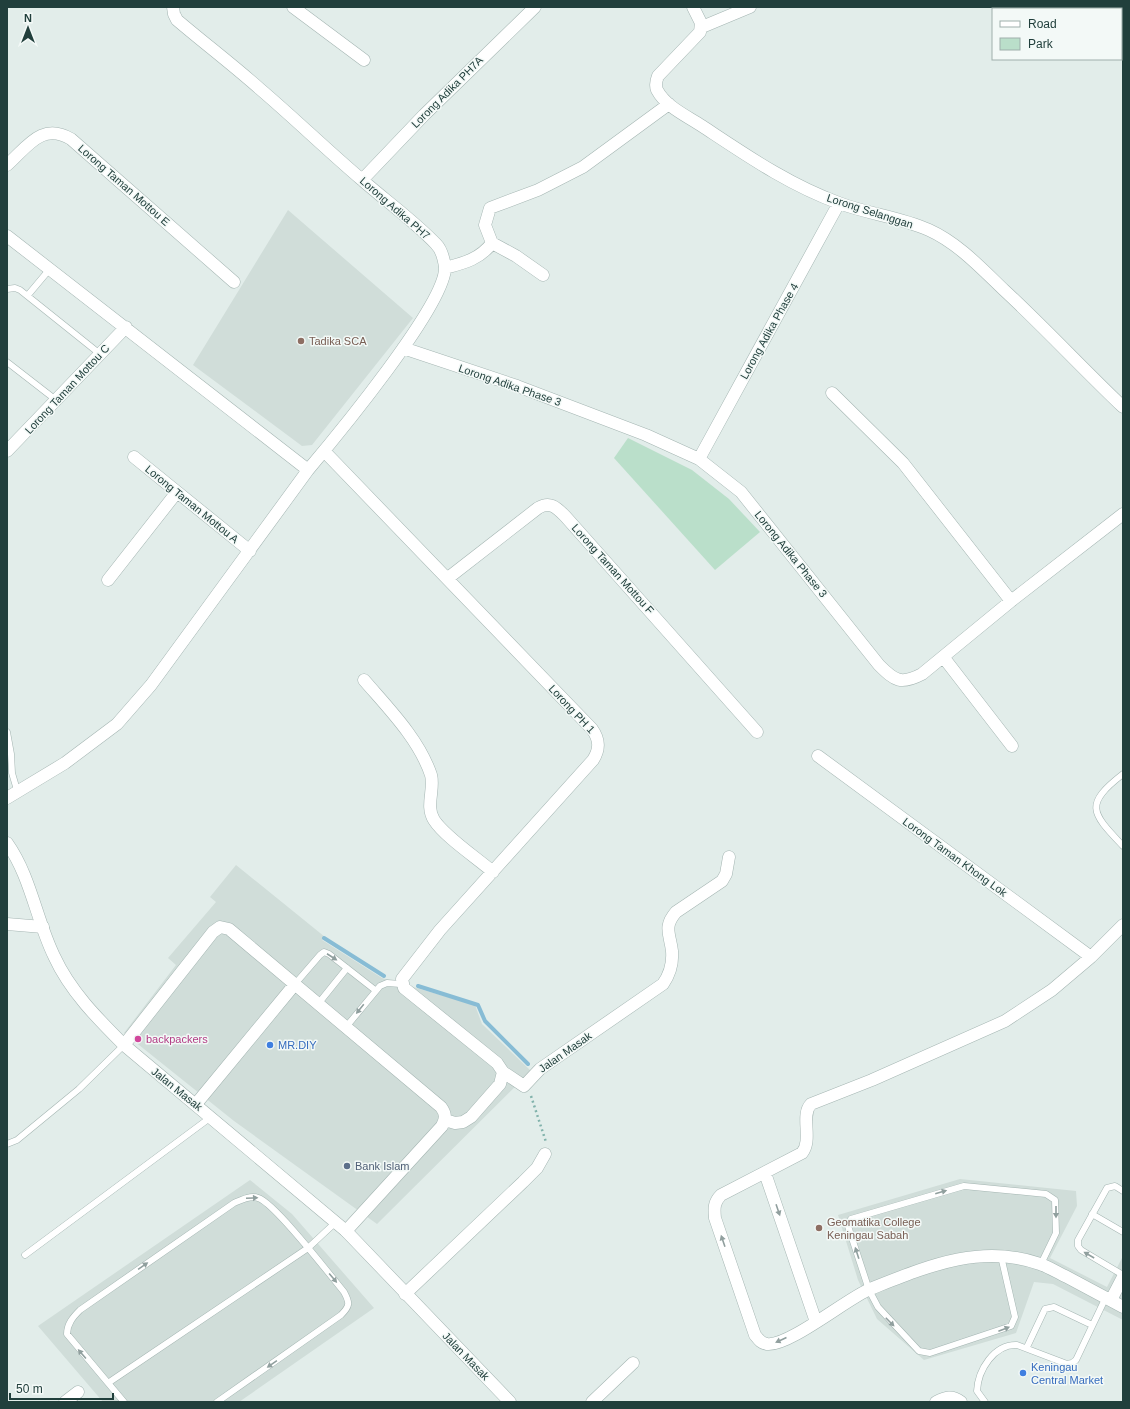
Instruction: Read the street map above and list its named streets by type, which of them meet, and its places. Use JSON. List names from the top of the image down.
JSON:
{
  "streets": {
    "street": [
      "Lorong Adika PH7A",
      "Lorong Taman Mottou E",
      "Lorong Adika PH7",
      "Lorong Selanggan",
      "Lorong Adika Phase 4",
      "Lorong Adika Phase 3",
      "Lorong Taman Mottou C",
      "Lorong Taman Mottou A",
      "Lorong Taman Mottou F",
      "Lorong PH 1",
      "Lorong Taman Khong Lok",
      "Jalan Masak"
    ]
  },
  "crossings": [
    ["Lorong Adika PH7A", "Lorong Adika PH7"],
    ["Lorong Selanggan", "Lorong Adika Phase 4"],
    ["Lorong Adika Phase 4", "Lorong Adika Phase 3"],
    ["Lorong Taman Mottou F", "Lorong PH 1"]
  ],
  "places": [
    "Tadika SCA",
    "backpackers",
    "MR.DIY",
    "Bank Islam",
    "Geomatika College Keningau Sabah",
    "Keningau Central Market"
  ],
  "legend": ["Road", "Park"],
  "scale_bar": "50 m",
  "north": "top"
}
